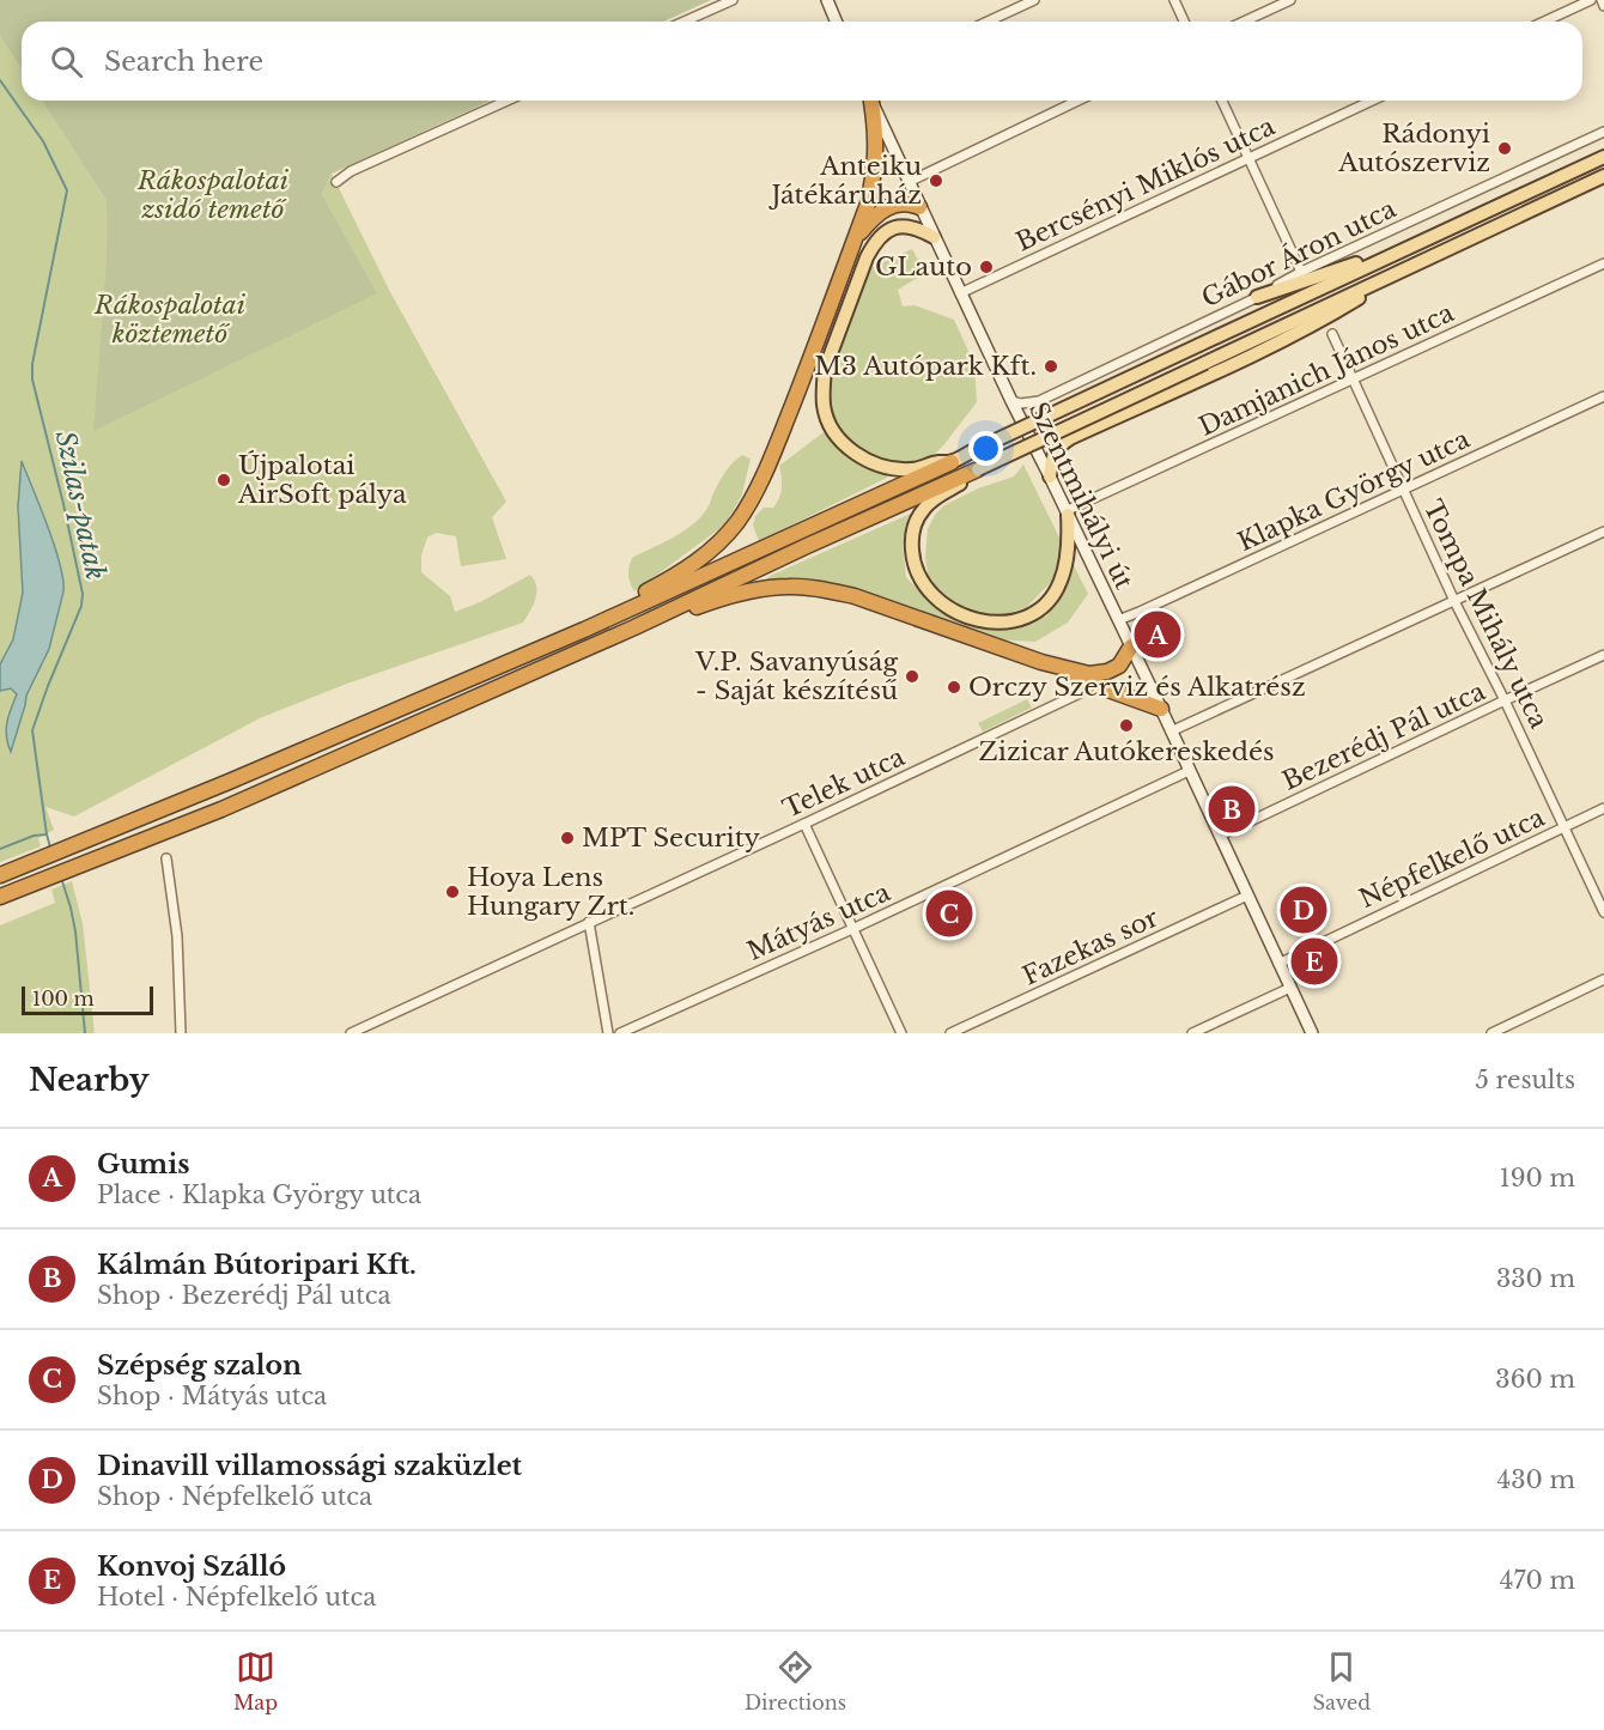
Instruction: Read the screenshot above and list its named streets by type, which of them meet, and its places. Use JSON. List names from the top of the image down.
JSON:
{
  "streets": {
    "main road": ["Szentmihályi út"],
    "street": [
      "Bercsényi Miklós utca",
      "Gábor Áron utca",
      "Damjanich János utca",
      "Klapka György utca",
      "Tompa Mihály utca",
      "Bezerédj Pál utca",
      "Telek utca",
      "Népfelkelő utca",
      "Mátyás utca",
      "Fazekas sor"
    ]
  },
  "crossings": [
    ["Bercsényi Miklós utca", "Szentmihályi út"],
    ["Gábor Áron utca", "Szentmihályi út"],
    ["Damjanich János utca", "Szentmihályi út"],
    ["Damjanich János utca", "Tompa Mihály utca"],
    ["Klapka György utca", "Szentmihályi út"],
    ["Klapka György utca", "Tompa Mihály utca"],
    ["Szentmihályi út", "Bezerédj Pál utca"],
    ["Szentmihályi út", "Népfelkelő utca"],
    ["Szentmihályi út", "Mátyás utca"],
    ["Szentmihályi út", "Fazekas sor"],
    ["Tompa Mihály utca", "Bezerédj Pál utca"],
    ["Tompa Mihály utca", "Népfelkelő utca"]
  ],
  "water": ["Szilas-patak"],
  "parks": ["Rákospalotai zsidó temető", "Rákospalotai köztemető"],
  "places": [
    "Rádonyi Autószerviz",
    "Anteiku Játékáruház",
    "GLauto",
    "M3 Autópark Kft.",
    "Újpalotai AirSoft pálya",
    "V.P. Savanyúság - Saját készítésű",
    "Orczy Szerviz és Alkatrész",
    "Zizicar Autókereskedés",
    "MPT Security",
    "Hoya Lens Hungary Zrt."
  ],
  "scale_bar": "100 m",
  "page": {
    "search": "Search here",
    "pins": [
      "A",
      "B",
      "D",
      "C",
      "E"
    ],
    "scale": "100 m",
    "heading": ["Nearby", "5 results"],
    "list": [
      {
        "mark": "A",
        "name": "Gumis",
        "note": "Place · Klapka György utca",
        "value": "190 m"
      },
      {
        "mark": "B",
        "name": "Kálmán Bútoripari Kft.",
        "note": "Shop · Bezerédj Pál utca",
        "value": "330 m"
      },
      {
        "mark": "C",
        "name": "Szépség szalon",
        "note": "Shop · Mátyás utca",
        "value": "360 m"
      },
      {
        "mark": "D",
        "name": "Dinavill villamossági szaküzlet",
        "note": "Shop · Népfelkelő utca",
        "value": "430 m"
      },
      {
        "mark": "E",
        "name": "Konvoj Szálló",
        "note": "Hotel · Népfelkelő utca",
        "value": "470 m"
      }
    ],
    "nav": ["Map", "Directions", "Saved"]
  }
}
